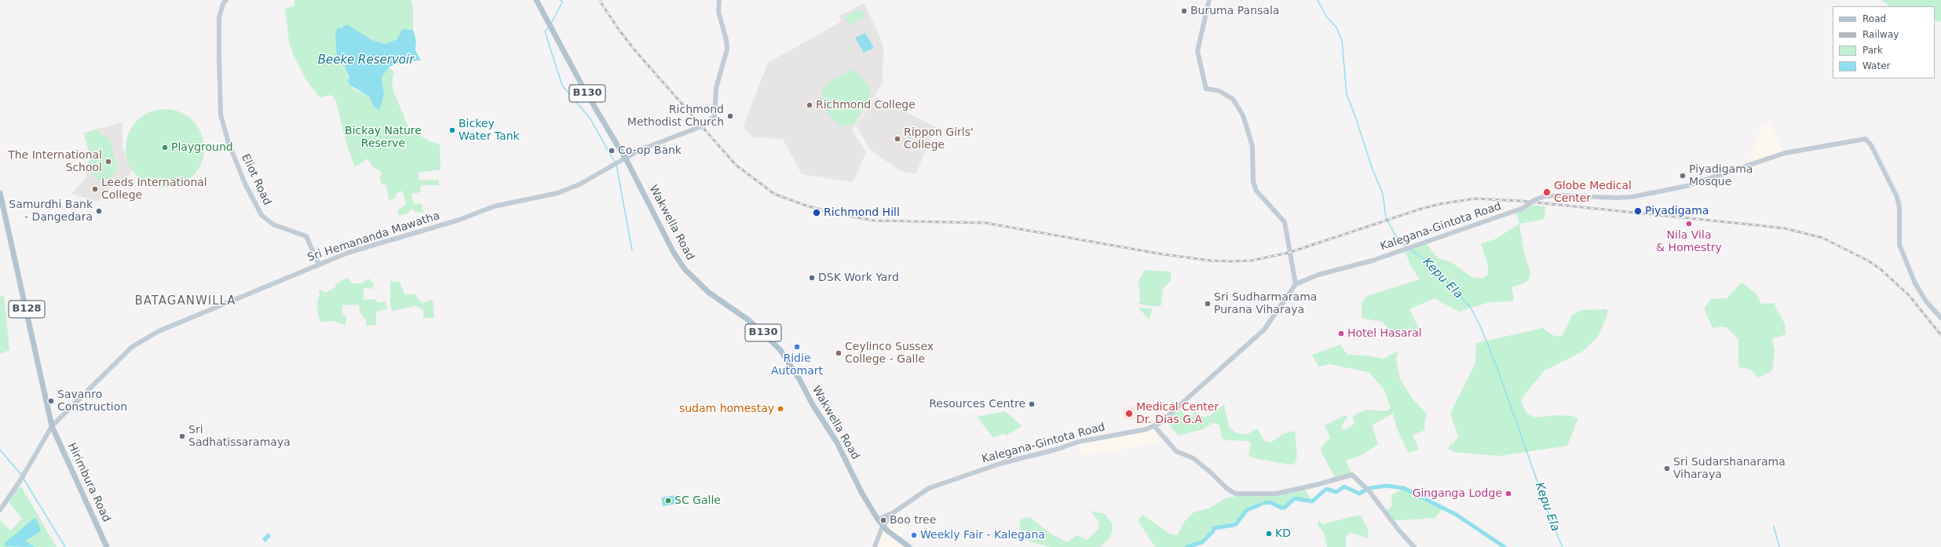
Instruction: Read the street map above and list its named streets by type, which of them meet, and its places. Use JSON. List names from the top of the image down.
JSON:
{
  "streets": {
    "main road": [
      "B130",
      "Eliot Road",
      "Wakwella Road",
      "Kalegana-Gintota Road",
      "Sri Hemananda Mawatha",
      "B128",
      "Hirimbura Road"
    ]
  },
  "crossings": [
    ["Eliot Road", "Sri Hemananda Mawatha"],
    ["Wakwella Road", "Kalegana-Gintota Road"],
    ["Wakwella Road", "Sri Hemananda Mawatha"],
    ["Sri Hemananda Mawatha", "B128"],
    ["Sri Hemananda Mawatha", "Hirimbura Road"],
    ["B128", "Hirimbura Road"]
  ],
  "districts": ["BATAGANWILLA"],
  "water": ["Beeke Reservoir", "Kepu Ela"],
  "parks": ["Bickay Nature Reserve"],
  "places": [
    "Buruma Pansala",
    "Richmond College",
    "Richmond Methodist Church",
    "Bickey Water Tank",
    "Rippon Girls' College",
    "Playground",
    "Co-op Bank",
    "The International School",
    "Piyadigama Mosque",
    "Leeds International College",
    "Globe Medical Center",
    "Samurdhi Bank - Dangedara",
    "Piyadigama",
    "Richmond Hill",
    "Nila Vila & Homestry",
    "DSK Work Yard",
    "Sri Sudharmarama Purana Viharaya",
    "Hotel Hasaral",
    "Ridie Automart",
    "Ceylinco Sussex College - Galle",
    "Savanro Construction",
    "Resources Centre",
    "sudam homestay",
    "Medical Center Dr. Dias G.A",
    "Sri Sadhatissaramaya",
    "Sri Sudarshanarama Viharaya",
    "Ginganga Lodge",
    "SC Galle",
    "Boo tree",
    "KD",
    "Weekly Fair - Kalegana"
  ],
  "legend": [
    "Road",
    "Railway",
    "Park",
    "Water"
  ]
}
